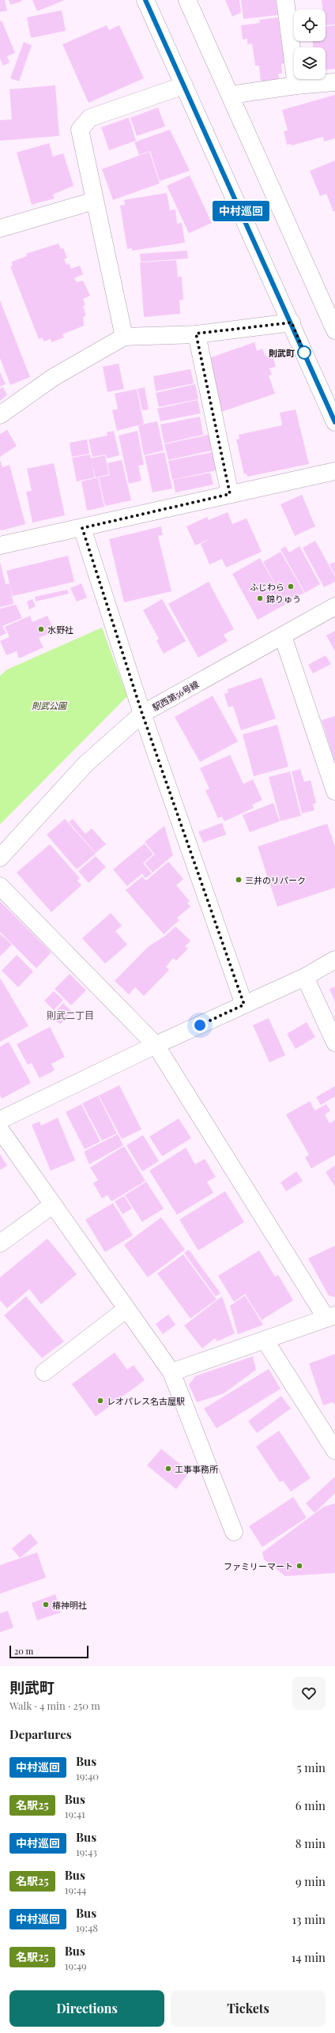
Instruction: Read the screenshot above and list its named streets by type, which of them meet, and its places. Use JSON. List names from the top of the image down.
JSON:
{
  "streets": {
    "street": ["駅西第56号線"]
  },
  "districts": ["則武二丁目"],
  "parks": ["則武公園"],
  "places": [
    "則武町",
    "ふじわら",
    "錦りゅう",
    "水野社",
    "三井のリパーク",
    "レオパレス名古屋駅",
    "工事事務所",
    "ファミリーマート",
    "椿神明社"
  ],
  "lines": ["bus line 中村巡回"],
  "scale_bar": "20 m",
  "page": {
    "on_map": "中村巡回",
    "scale": "20 m",
    "heading": [
      ["則武町", "Walk · 4 min · 250 m"],
      "Departures"
    ],
    "list": [
      {
        "mark": "中村巡回",
        "name": "Bus",
        "note": "19:40",
        "value": "5 min"
      },
      {
        "mark": "名駅25",
        "name": "Bus",
        "note": "19:41",
        "value": "6 min"
      },
      {
        "mark": "中村巡回",
        "name": "Bus",
        "note": "19:43",
        "value": "8 min"
      },
      {
        "mark": "名駅25",
        "name": "Bus",
        "note": "19:44",
        "value": "9 min"
      },
      {
        "mark": "中村巡回",
        "name": "Bus",
        "note": "19:48",
        "value": "13 min"
      },
      {
        "mark": "名駅25",
        "name": "Bus",
        "note": "19:49",
        "value": "14 min"
      }
    ],
    "buttons": ["Directions", "Tickets"]
  }
}
